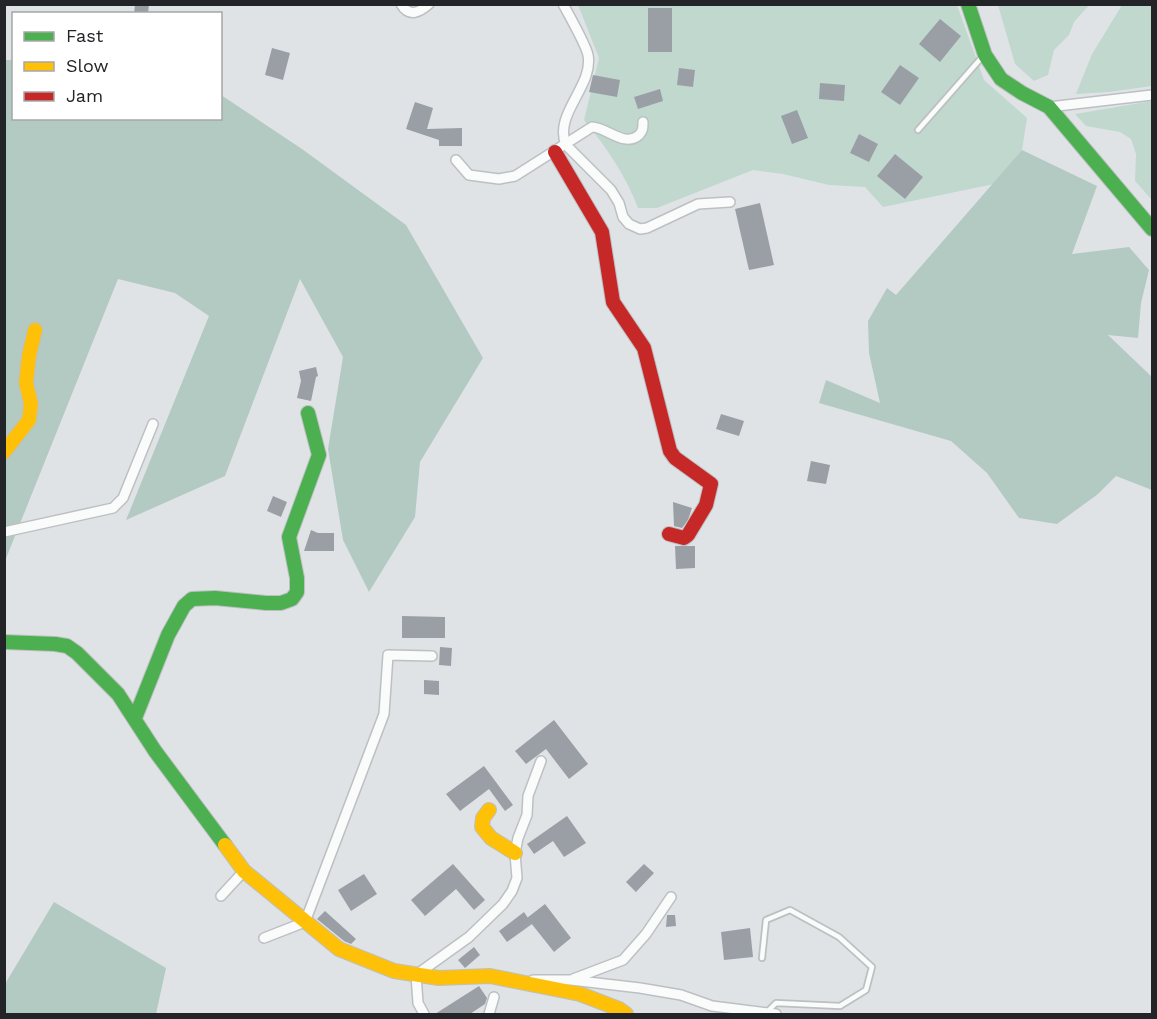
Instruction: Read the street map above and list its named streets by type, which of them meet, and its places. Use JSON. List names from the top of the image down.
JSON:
{
  "legend": ["Fast", "Slow", "Jam"]
}
